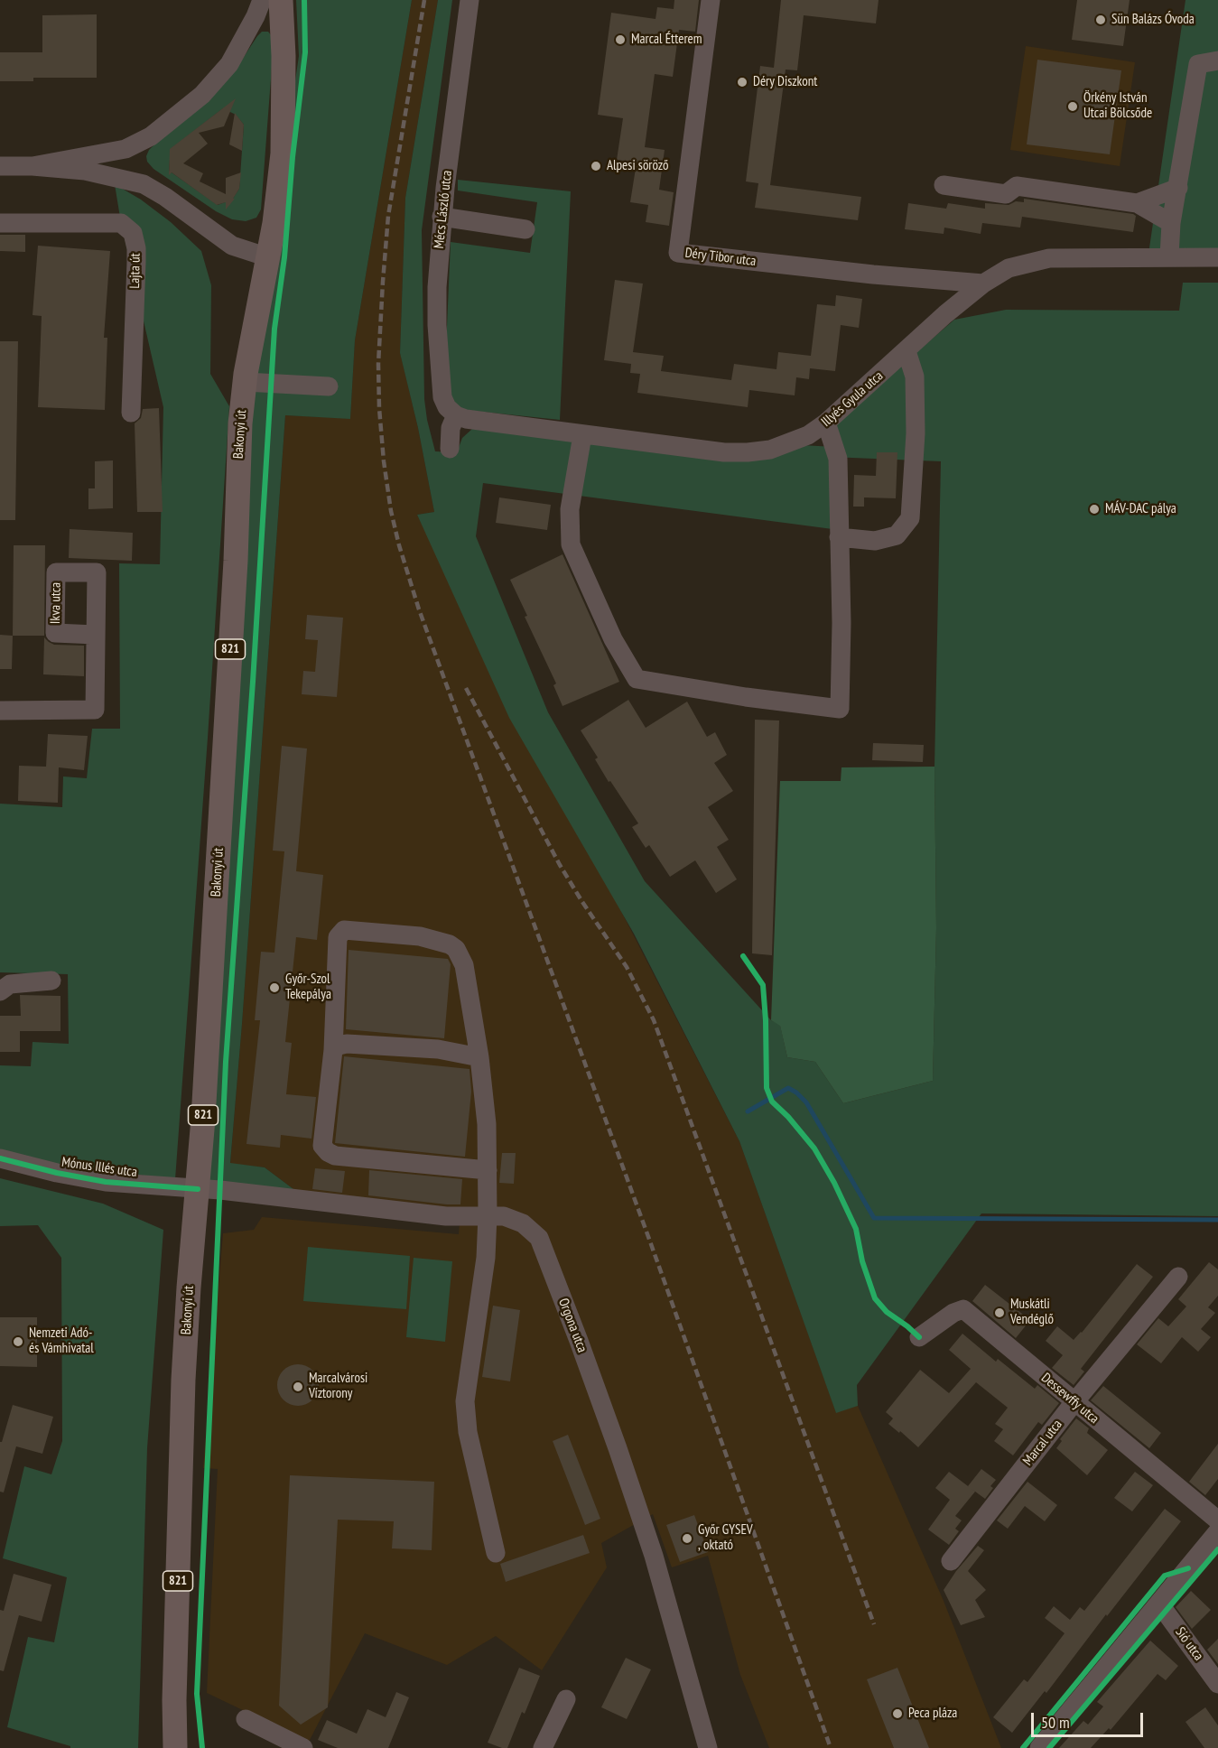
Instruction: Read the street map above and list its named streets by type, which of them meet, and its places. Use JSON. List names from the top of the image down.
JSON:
{
  "streets": {
    "main road": ["Bakonyi út", "821"],
    "street": [
      "Mécs László utca",
      "Déry Tibor utca",
      "Lajta út",
      "Illyés Gyula utca",
      "Mónus Illés utca",
      "Orgona utca",
      "Dessewffy utca",
      "Marcal utca",
      "Sió utca"
    ]
  },
  "crossings": [
    ["Mécs László utca", "Illyés Gyula utca"],
    ["Déry Tibor utca", "Illyés Gyula utca"],
    ["Bakonyi út", "Mónus Illés utca"],
    ["Bakonyi út", "Orgona utca"],
    ["Mónus Illés utca", "Orgona utca"],
    ["Dessewffy utca", "Marcal utca"]
  ],
  "places": [
    "Sün Balázs Óvoda",
    "Marcal Étterem",
    "Déry Diszkont",
    "Örkény István Utcai Bölcsőde",
    "Alpesi söröző",
    "MÁV-DAC pálya",
    "Győr-Szol Tekepálya",
    "Muskátli Vendéglő",
    "Nemzeti Adó- és Vámhivatal",
    "Marcalvárosi Víztorony",
    "Győr GYSEV , oktató",
    "Peca pláza"
  ],
  "scale_bar": "50 m"
}
